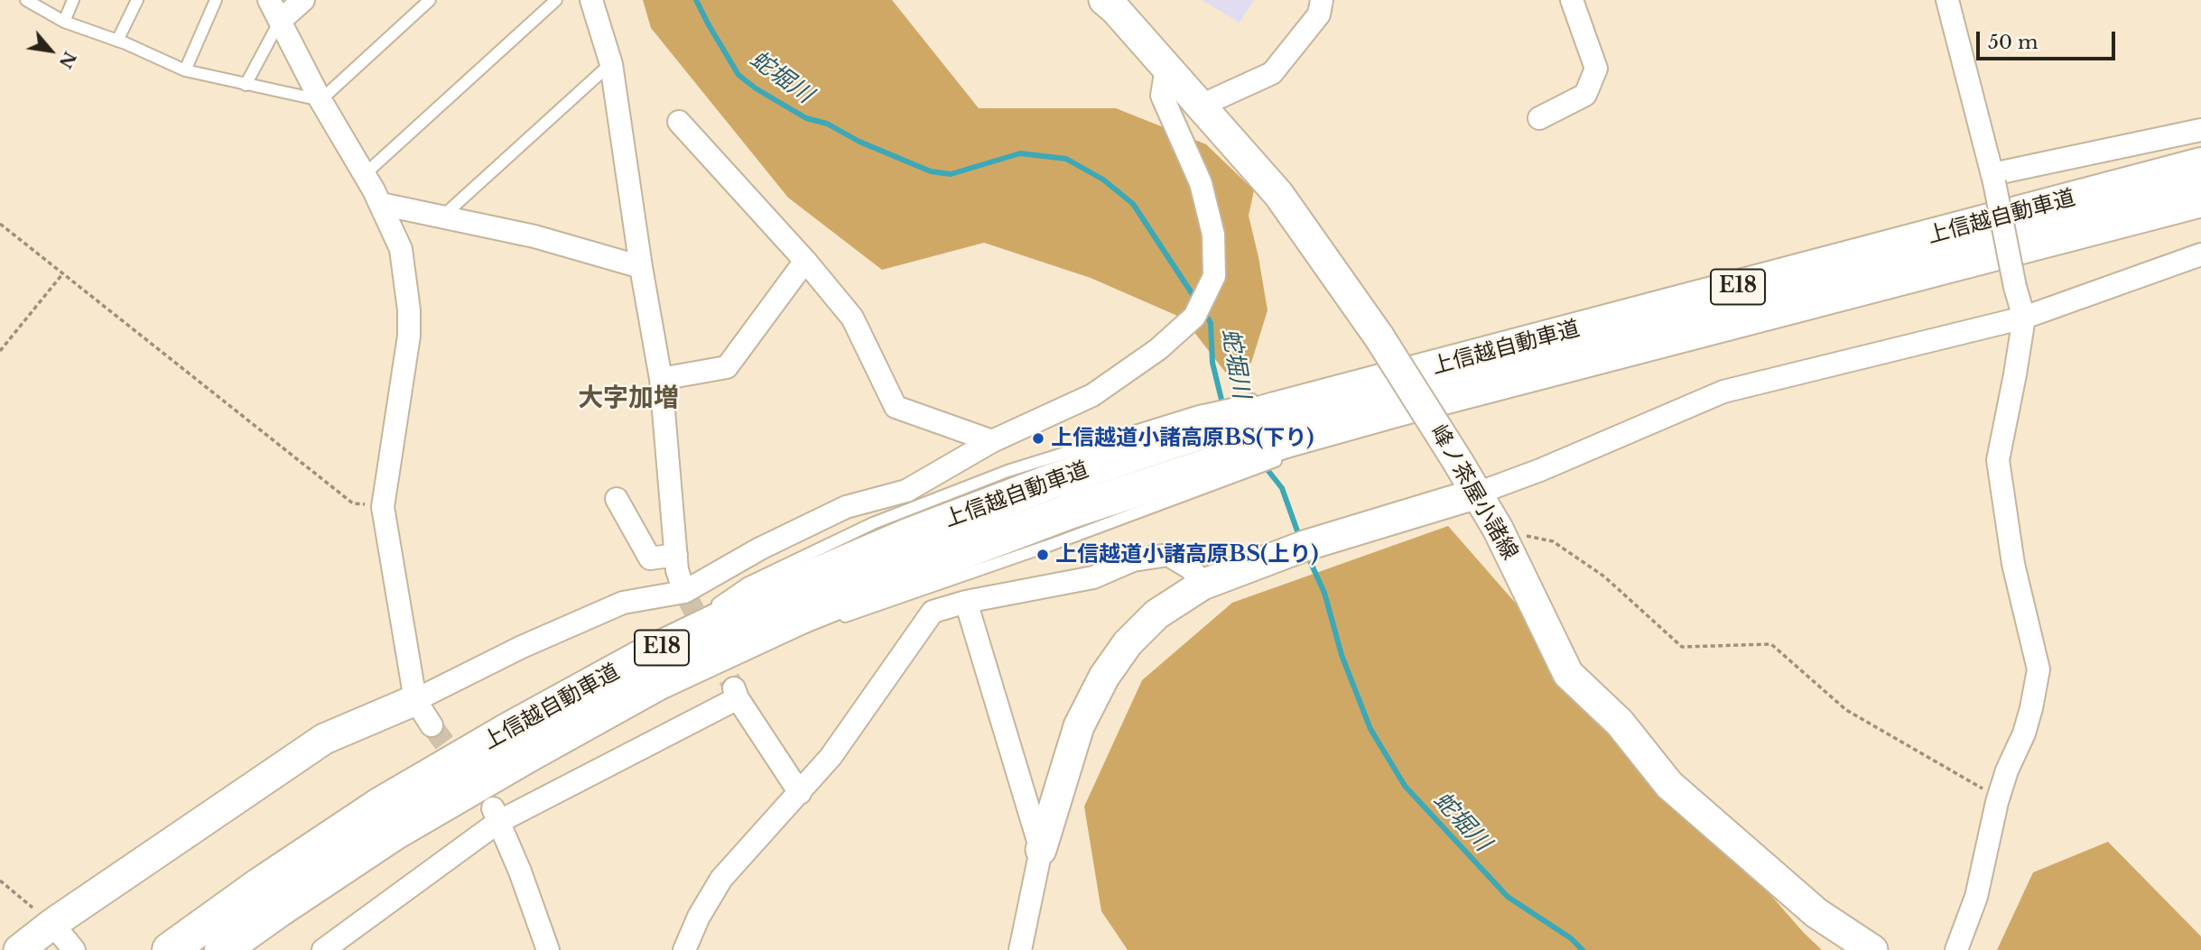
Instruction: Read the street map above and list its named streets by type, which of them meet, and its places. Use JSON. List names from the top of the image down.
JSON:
{
  "streets": {
    "highway": ["上信越自動車道", "E18"],
    "main road": ["峰ノ茶屋小諸線"]
  },
  "districts": ["大字加増"],
  "water": ["蛇堀川"],
  "places": ["上信越道小諸高原BS(下り)", "上信越道小諸高原BS(上り)"],
  "scale_bar": "50 m",
  "north": "bottom right"
}
